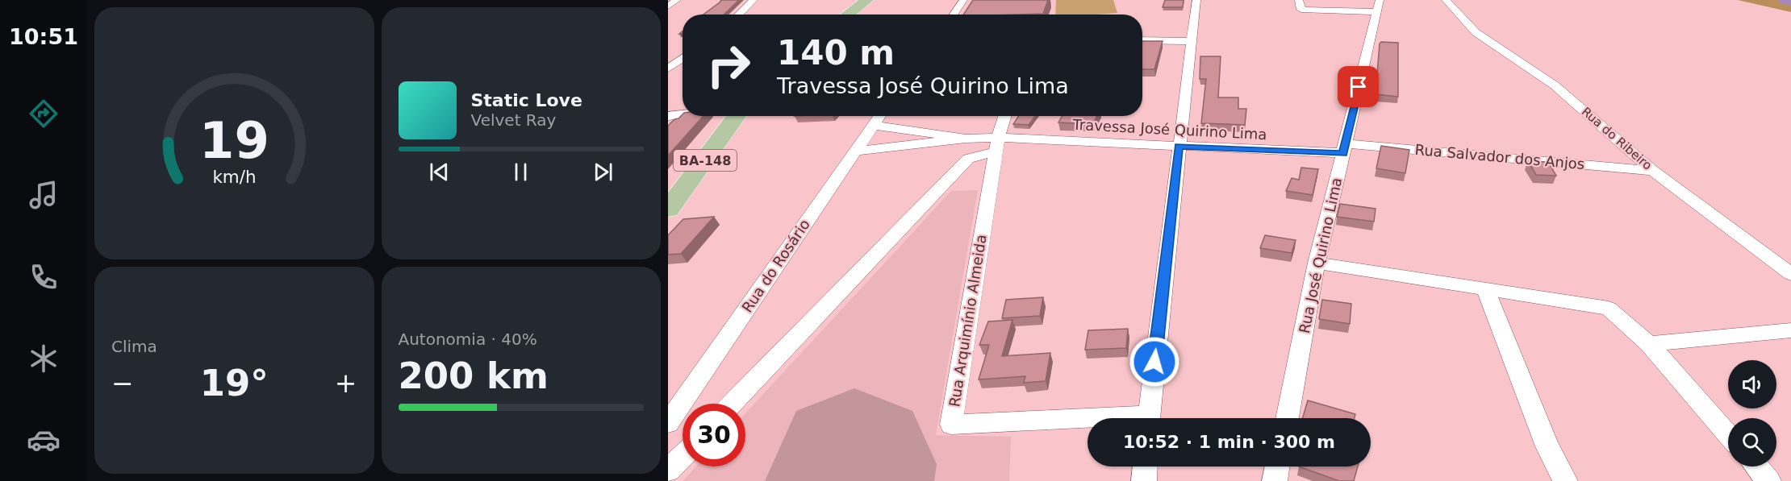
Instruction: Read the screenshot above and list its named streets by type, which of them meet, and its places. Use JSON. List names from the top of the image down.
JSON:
{
  "streets": {
    "main road": ["BA-148"],
    "street": [
      "Travessa José Quirino Lima",
      "Rua do Ribeiro",
      "Rua Salvador dos Anjos",
      "Rua José Quirino Lima",
      "Rua do Rosário",
      "Rua Arquimínio Almeida"
    ]
  },
  "crossings": [
    ["Travessa José Quirino Lima", "Rua Salvador dos Anjos"],
    ["Travessa José Quirino Lima", "Rua José Quirino Lima"],
    ["Travessa José Quirino Lima", "Rua Arquimínio Almeida"],
    ["Rua do Ribeiro", "Rua Salvador dos Anjos"],
    ["Rua Salvador dos Anjos", "Rua José Quirino Lima"]
  ],
  "page": {
    "tabs": "10:51",
    "turn": ["140 m", "Travessa José Quirino Lima"],
    "song": ["Static Love", "Velvet Ray"],
    "tile": [
      "Clima",
      ["Autonomia · 40%", "200 km"]
    ],
    "heat": ["−", "19°", "+"],
    "limit": "30",
    "trip": "10:52 · 1 min · 300 m",
    "gauge": ["19", "km/h"]
  }
}
